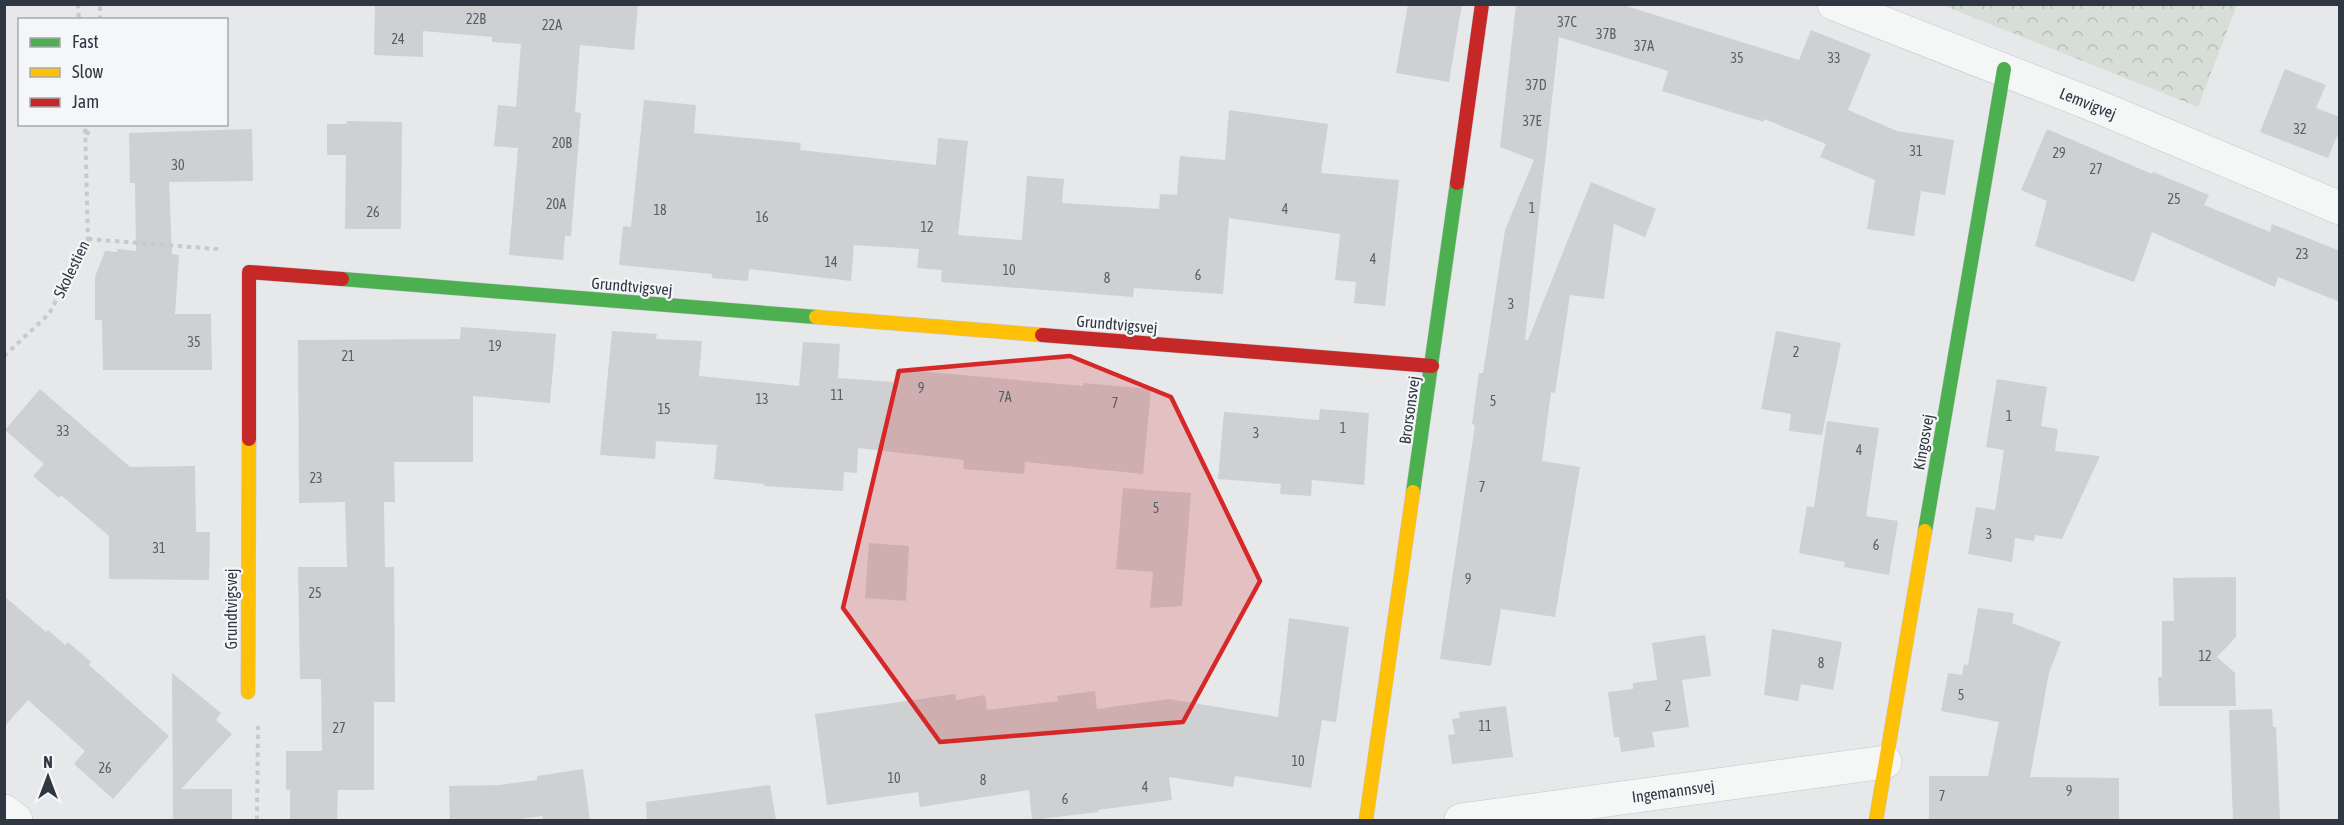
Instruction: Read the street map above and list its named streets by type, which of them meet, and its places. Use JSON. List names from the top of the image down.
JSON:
{
  "streets": {
    "street": [
      "Lemvigvej",
      "Grundtvigsvej",
      "Brorsonsvej",
      "Kingosvej",
      "Ingemannsvej"
    ],
    "path": ["Skolestien"]
  },
  "crossings": [
    ["Lemvigvej", "Kingosvej"],
    ["Grundtvigsvej", "Brorsonsvej"],
    ["Kingosvej", "Ingemannsvej"]
  ],
  "house_numbers": [
    "22B",
    "37C",
    "22A",
    "37B",
    "24",
    "37A",
    "35",
    "33",
    "37D",
    "37E",
    "32",
    "20B",
    "31",
    "29",
    "30",
    "27",
    "25",
    "20A",
    "1",
    "4",
    "18",
    "26",
    "16",
    "12",
    "23",
    "4",
    "14",
    "10",
    "6",
    "8",
    "3",
    "35",
    "19",
    "2",
    "21",
    "9",
    "11",
    "7A",
    "13",
    "5",
    "7",
    "15",
    "1",
    "1",
    "33",
    "3",
    "4",
    "23",
    "7",
    "5",
    "3",
    "6",
    "31",
    "9",
    "25",
    "12",
    "8",
    "5",
    "2",
    "11",
    "27",
    "10",
    "26",
    "10",
    "8",
    "4",
    "9",
    "7",
    "6"
  ],
  "legend": ["Fast", "Slow", "Jam"],
  "north": "top"
}
